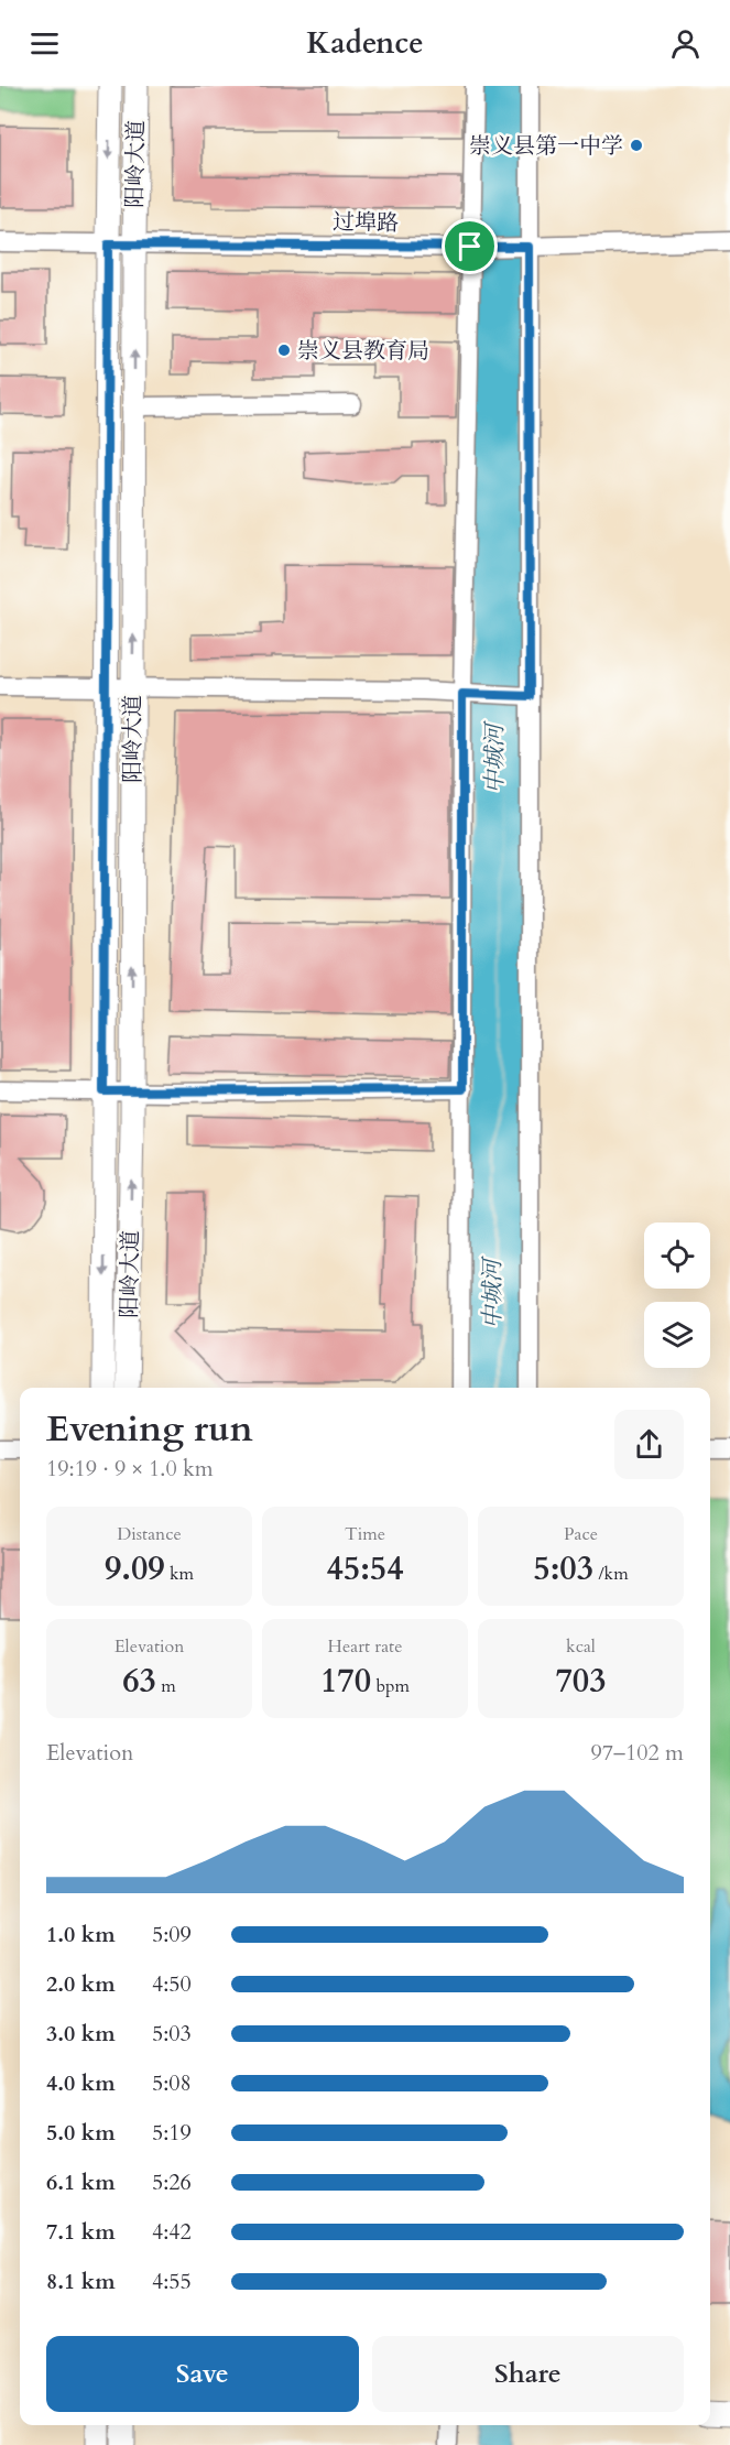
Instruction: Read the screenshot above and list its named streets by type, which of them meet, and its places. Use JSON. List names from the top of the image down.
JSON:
{
  "streets": {
    "main road": ["阳岭大道"],
    "street": ["过埠路"]
  },
  "crossings": [
    ["阳岭大道", "过埠路"]
  ],
  "water": ["中城河"],
  "places": ["崇义县第一中学", "崇义县教育局"],
  "page": {
    "header": "Kadence",
    "heading": ["Evening run", "19:19 · 9 × 1.0 km"],
    "stats": [
      ["Distance", "9.09 km"],
      ["Time", "45:54"],
      ["Pace", "5:03 /km"],
      ["Elevation", "63 m"],
      ["Heart rate", "170 bpm"],
      ["kcal", "703"]
    ],
    "chart": ["Elevation", "97–102 m"],
    "list": [
      {
        "name": "1.0 km",
        "note": "5:09"
      },
      {
        "name": "2.0 km",
        "note": "4:50"
      },
      {
        "name": "3.0 km",
        "note": "5:03"
      },
      {
        "name": "4.0 km",
        "note": "5:08"
      },
      {
        "name": "5.0 km",
        "note": "5:19"
      },
      {
        "name": "6.1 km",
        "note": "5:26"
      },
      {
        "name": "7.1 km",
        "note": "4:42"
      },
      {
        "name": "8.1 km",
        "note": "4:55"
      }
    ],
    "buttons": ["Save", "Share"]
  }
}
